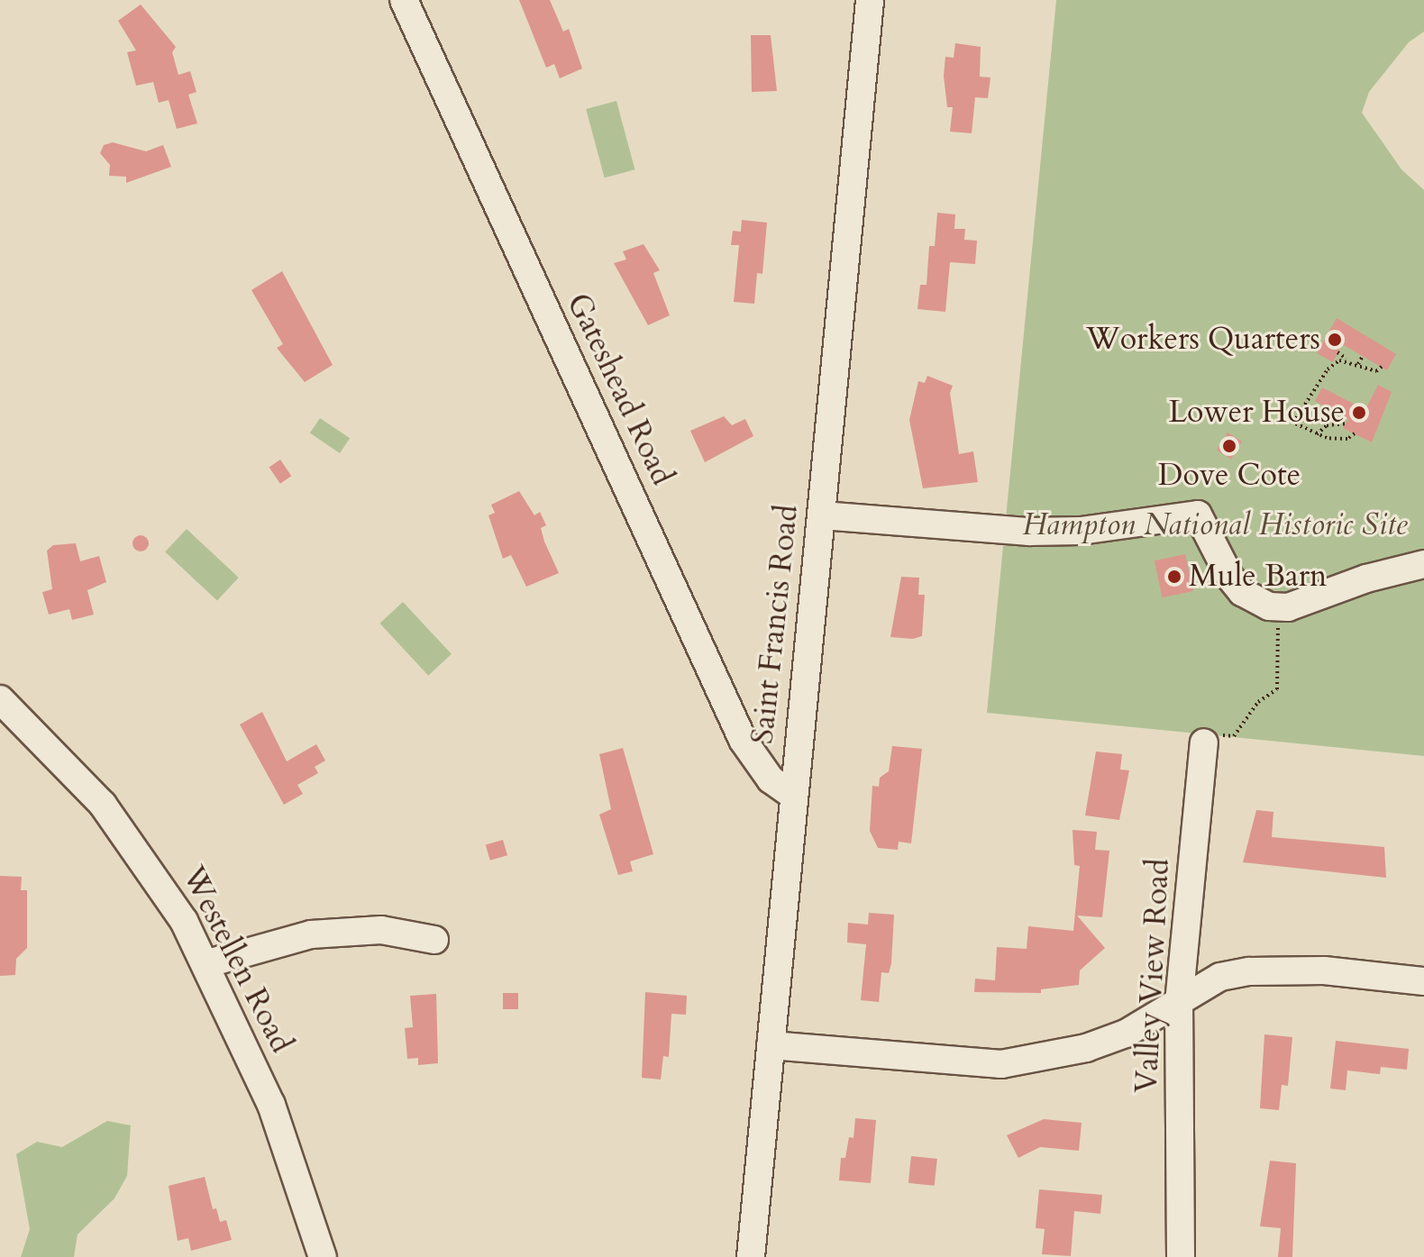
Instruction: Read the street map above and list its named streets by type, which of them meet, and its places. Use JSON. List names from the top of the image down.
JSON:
{
  "streets": {
    "street": [
      "Gateshead Road",
      "Saint Francis Road",
      "Westellen Road",
      "Valley View Road"
    ]
  },
  "crossings": [
    ["Gateshead Road", "Saint Francis Road"]
  ],
  "parks": ["Hampton National Historic Site"],
  "places": [
    "Workers Quarters",
    "Lower House",
    "Dove Cote",
    "Mule Barn"
  ]
}
